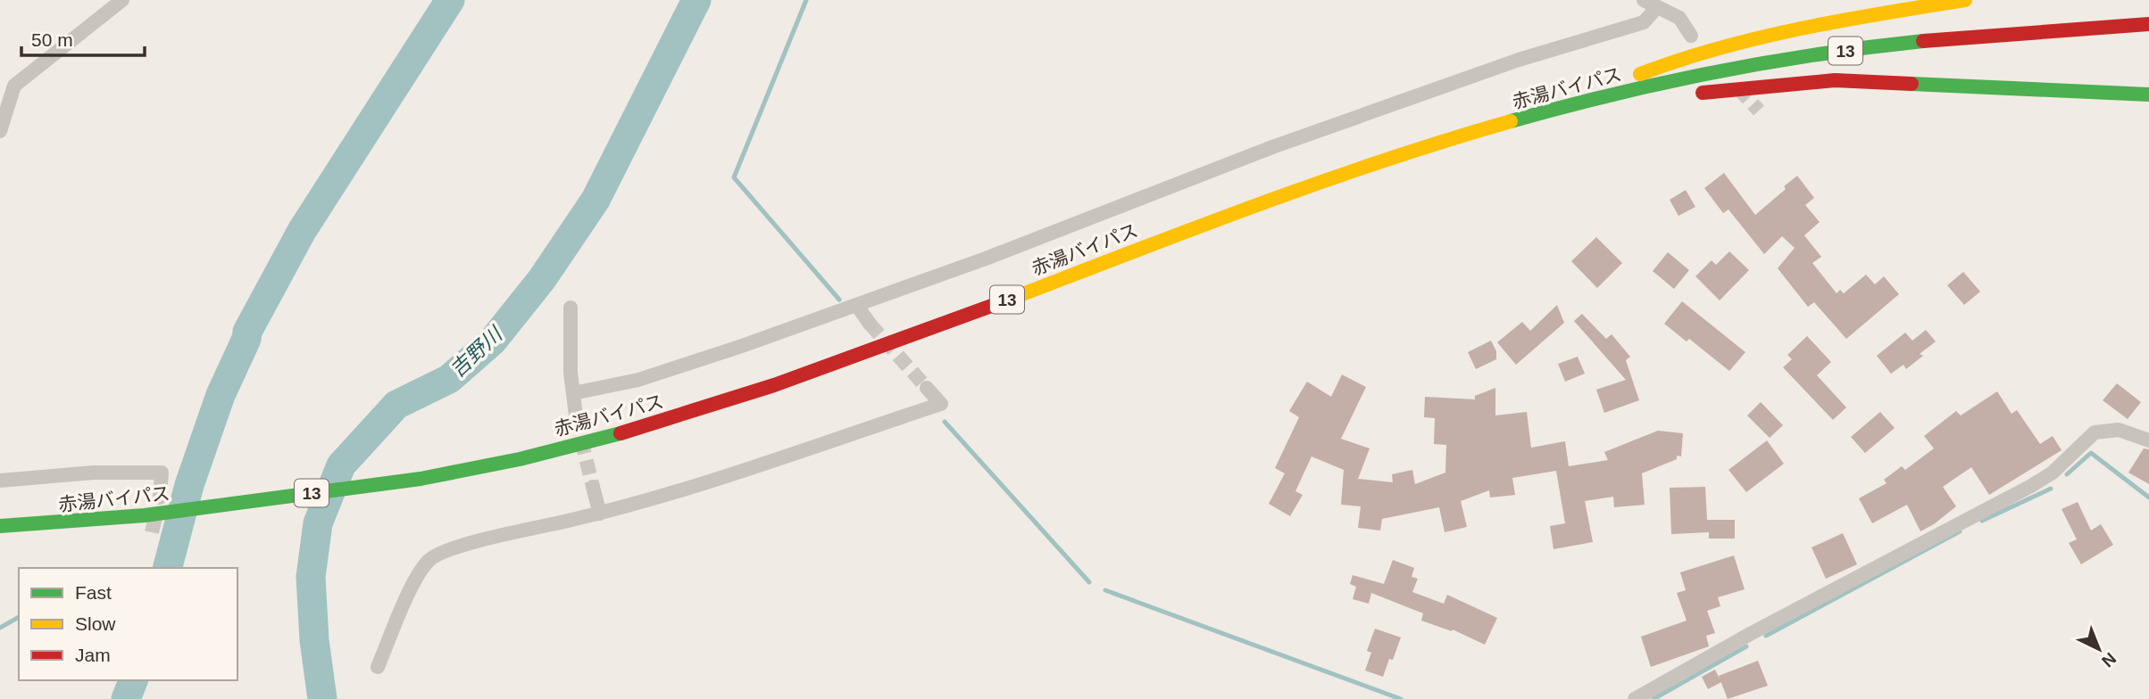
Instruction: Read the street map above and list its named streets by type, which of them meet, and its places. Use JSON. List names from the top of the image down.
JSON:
{
  "streets": {
    "highway": ["13", "赤湯バイパス"]
  },
  "crossings": [
    ["13", "赤湯バイパス"]
  ],
  "water": ["吉野川"],
  "legend": ["Fast", "Slow", "Jam"],
  "scale_bar": "50 m",
  "north": "bottom right"
}
